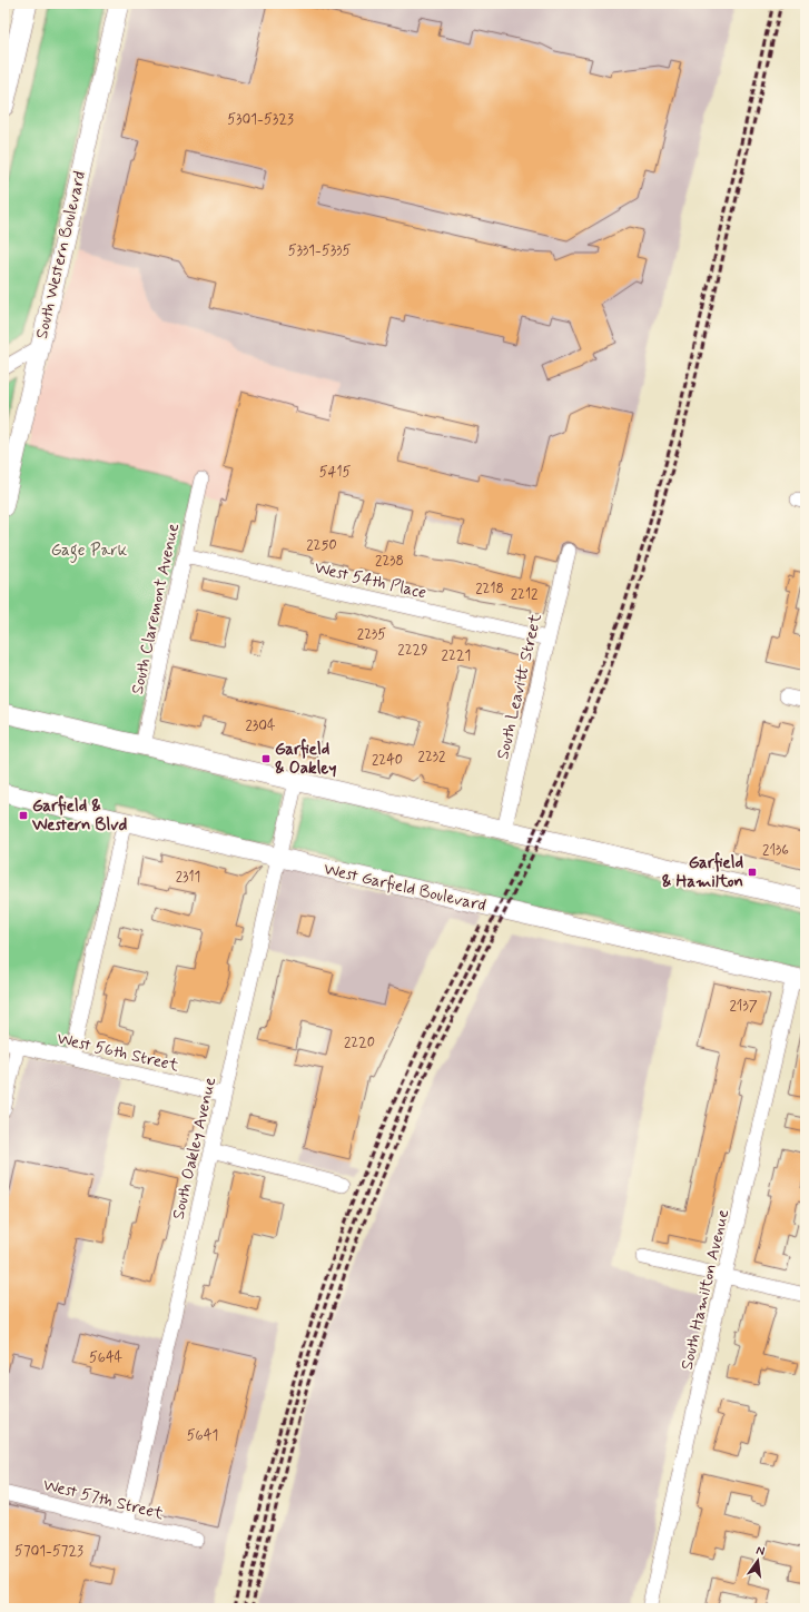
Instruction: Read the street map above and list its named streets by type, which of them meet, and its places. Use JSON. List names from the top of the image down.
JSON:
{
  "streets": {
    "street": [
      "South Western Boulevard",
      "West 54th Place",
      "South Claremont Avenue",
      "South Leavitt Street",
      "West Garfield Boulevard",
      "West 56th Street",
      "South Oakley Avenue",
      "South Hamilton Avenue",
      "West 57th Street"
    ]
  },
  "crossings": [
    ["West 54th Place", "South Claremont Avenue"],
    ["West 54th Place", "South Leavitt Street"],
    ["West Garfield Boulevard", "South Oakley Avenue"],
    ["West Garfield Boulevard", "South Hamilton Avenue"],
    ["West 56th Street", "South Oakley Avenue"],
    ["South Oakley Avenue", "West 57th Street"]
  ],
  "parks": ["Gage Park"],
  "places": {
    "transit": ["Garfield & Oakley", "Garfield & Western Blvd", "Garfield & Hamilton"]
  },
  "house_numbers": [
    "5301-5323",
    "5331-5335",
    "5415",
    "2250",
    "2238",
    "2218",
    "2212",
    "2235",
    "2229",
    "2221",
    "2304",
    "2232",
    "2240",
    "2136",
    "2311",
    "2137",
    "2220",
    "5644",
    "5641",
    "5701-5723"
  ],
  "north": "top"
}
